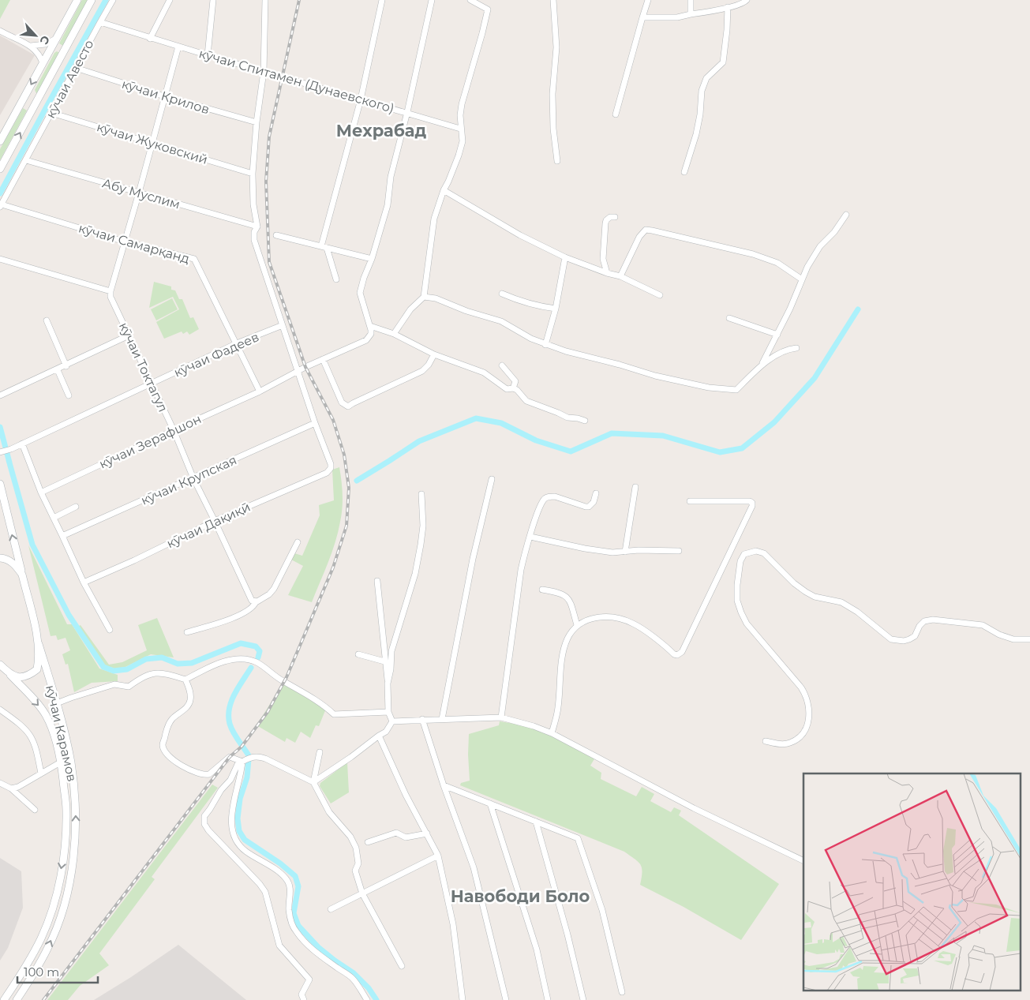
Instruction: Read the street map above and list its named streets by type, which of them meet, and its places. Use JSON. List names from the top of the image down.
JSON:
{
  "streets": {
    "main road": ["кӯчаи Карамов"],
    "street": [
      "кӯчаи Авесто",
      "кӯчаи Спитамен (Дунаевского)",
      "кӯчаи Крилов",
      "кӯчаи Жуковский",
      "Абу Муслим",
      "кӯчаи Самарқанд",
      "кӯчаи Фадеев",
      "кӯчаи Токтагул",
      "кӯчаи Зерафшон",
      "кӯчаи Крупская",
      "кӯчаи Дақиқӣ"
    ]
  },
  "crossings": [
    ["кӯчаи Авесто", "кӯчаи Крилов"],
    ["кӯчаи Авесто", "кӯчаи Жуковский"],
    ["кӯчаи Авесто", "Абу Муслим"],
    ["кӯчаи Авесто", "кӯчаи Самарқанд"],
    ["кӯчаи Самарқанд", "кӯчаи Фадеев"],
    ["кӯчаи Самарқанд", "кӯчаи Зерафшон"],
    ["кӯчаи Фадеев", "кӯчаи Токтагул"],
    ["кӯчаи Токтагул", "кӯчаи Зерафшон"],
    ["кӯчаи Токтагул", "кӯчаи Крупская"],
    ["кӯчаи Токтагул", "кӯчаи Дақиқӣ"],
    ["кӯчаи Крупская", "кӯчаи Дақиқӣ"]
  ],
  "districts": ["Мехрабад", "Навободи Боло"],
  "scale_bar": "100 m",
  "north": "bottom right"
}
